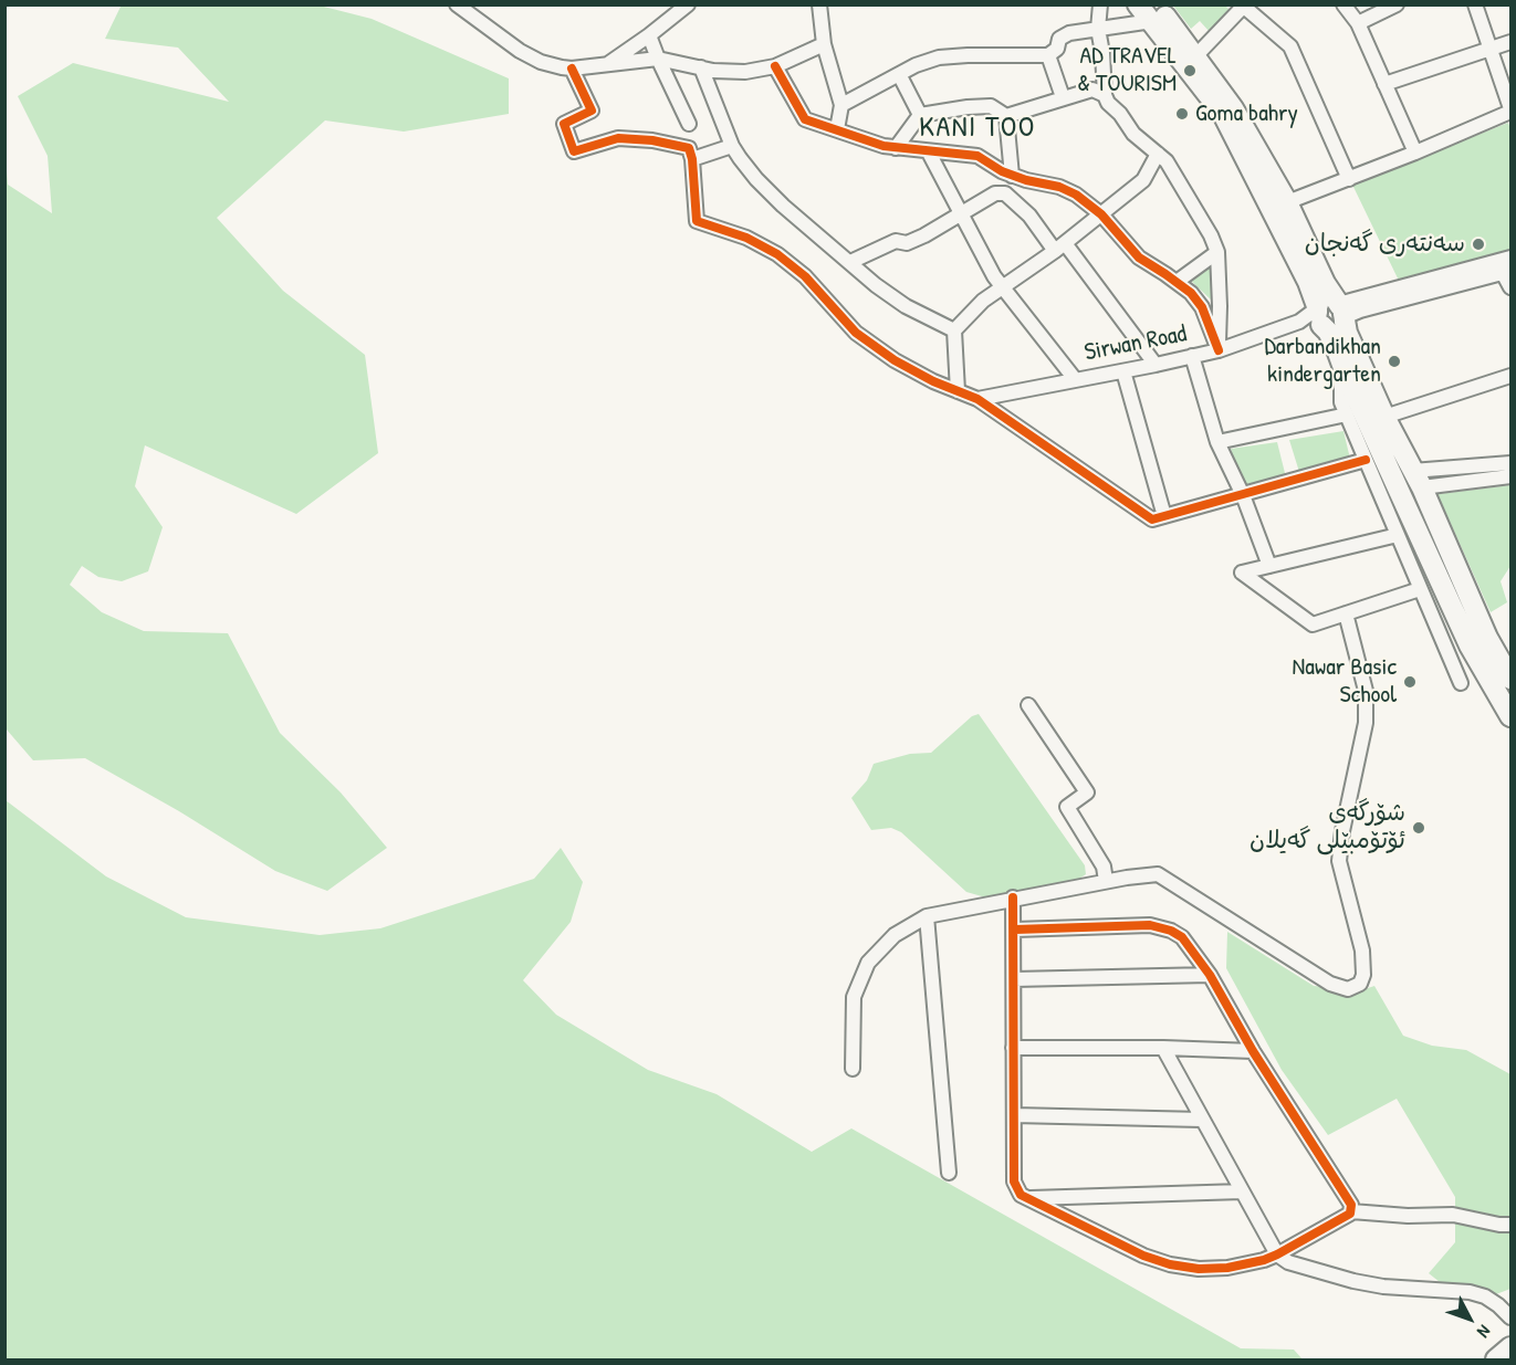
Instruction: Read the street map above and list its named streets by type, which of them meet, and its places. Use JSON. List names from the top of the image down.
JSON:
{
  "streets": {
    "street": ["Sirwan Road"]
  },
  "districts": ["KANI TOO"],
  "places": [
    "AD TRAVEL & TOURISM",
    "Goma bahry",
    "سەنتەری گەنجان",
    "Darbandikhan kindergarten",
    "Nawar Basic School",
    "شۆرگه‌ى ئۆتۆمبێلى گه‌یلان"
  ],
  "north": "bottom right"
}
